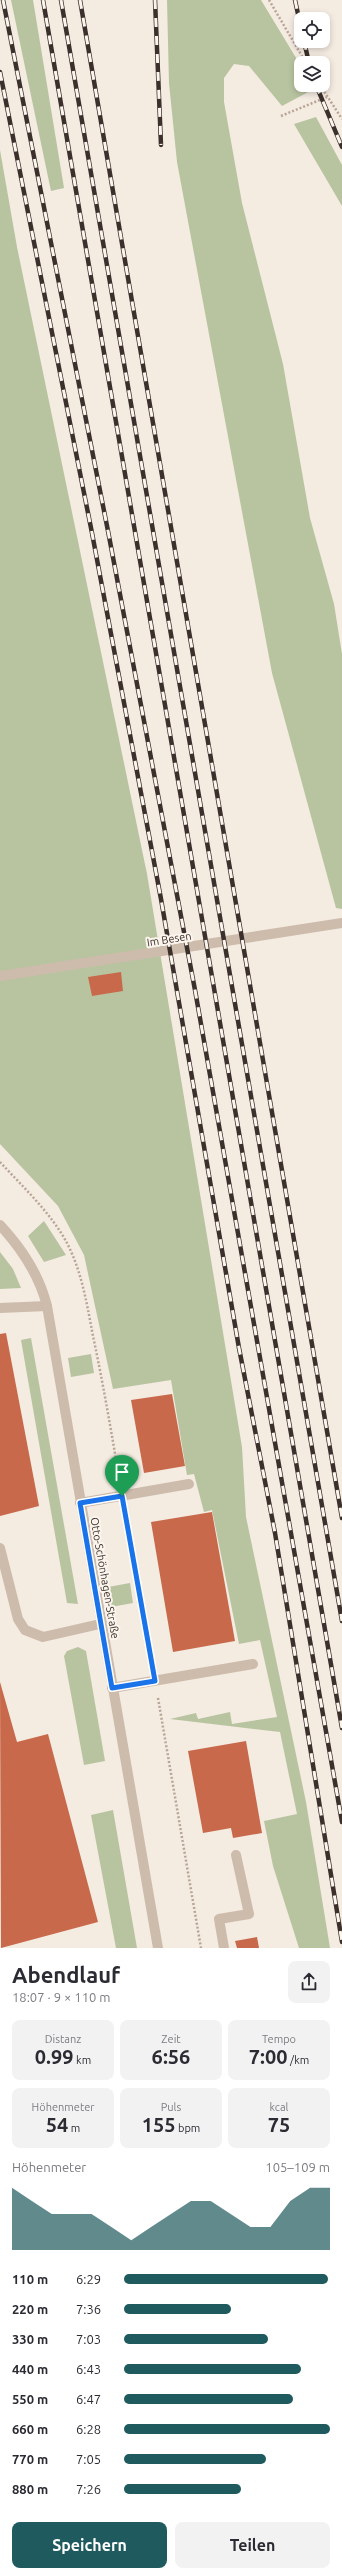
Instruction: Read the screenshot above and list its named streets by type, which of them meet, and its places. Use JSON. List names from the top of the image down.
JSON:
{
  "streets": {
    "street": ["Im Besen", "Otto-Schönhagen-Straße"]
  },
  "page": {
    "heading": ["Abendlauf", "18:07 · 9 × 110 m"],
    "stats": [
      ["Distanz", "0.99 km"],
      ["Zeit", "6:56"],
      ["Tempo", "7:00 /km"],
      ["Höhenmeter", "54 m"],
      ["Puls", "155 bpm"],
      ["kcal", "75"]
    ],
    "chart": ["Höhenmeter", "105–109 m"],
    "list": [
      {
        "name": "110 m",
        "note": "6:29"
      },
      {
        "name": "220 m",
        "note": "7:36"
      },
      {
        "name": "330 m",
        "note": "7:03"
      },
      {
        "name": "440 m",
        "note": "6:43"
      },
      {
        "name": "550 m",
        "note": "6:47"
      },
      {
        "name": "660 m",
        "note": "6:28"
      },
      {
        "name": "770 m",
        "note": "7:05"
      },
      {
        "name": "880 m",
        "note": "7:26"
      }
    ],
    "buttons": ["Speichern", "Teilen"]
  }
}
